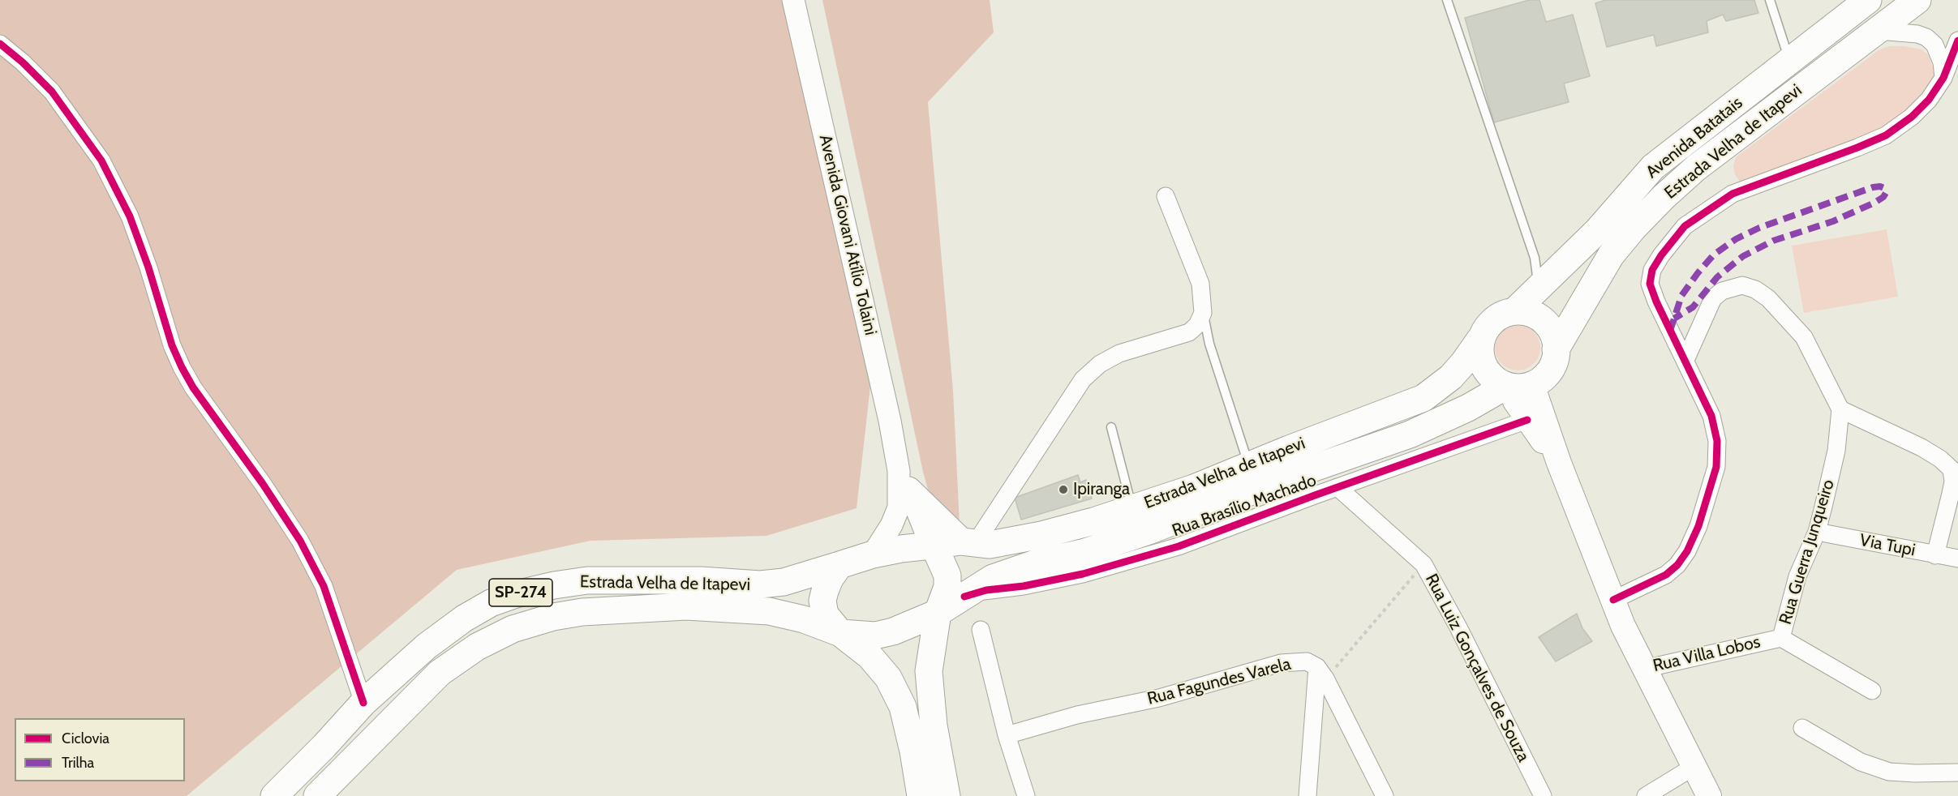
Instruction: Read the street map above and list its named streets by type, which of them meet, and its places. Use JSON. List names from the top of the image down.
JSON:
{
  "streets": {
    "main road": ["Avenida Batatais", "Estrada Velha de Itapevi", "SP-274"],
    "street": [
      "Avenida Giovani Atílio Tolaini",
      "Rua Brasílio Machado",
      "Via Tupi",
      "Rua Guerra Junqueiro",
      "Rua Villa Lobos",
      "Rua Luiz Gonçalves de Souza",
      "Rua Fagundes Varela"
    ]
  },
  "crossings": [
    ["Avenida Batatais", "Estrada Velha de Itapevi"],
    ["Estrada Velha de Itapevi", "Rua Brasílio Machado"],
    ["Rua Brasílio Machado", "Rua Luiz Gonçalves de Souza"],
    ["Via Tupi", "Rua Guerra Junqueiro"],
    ["Rua Guerra Junqueiro", "Rua Villa Lobos"]
  ],
  "places": ["Ipiranga"],
  "legend": ["Ciclovia", "Trilha"]
}
